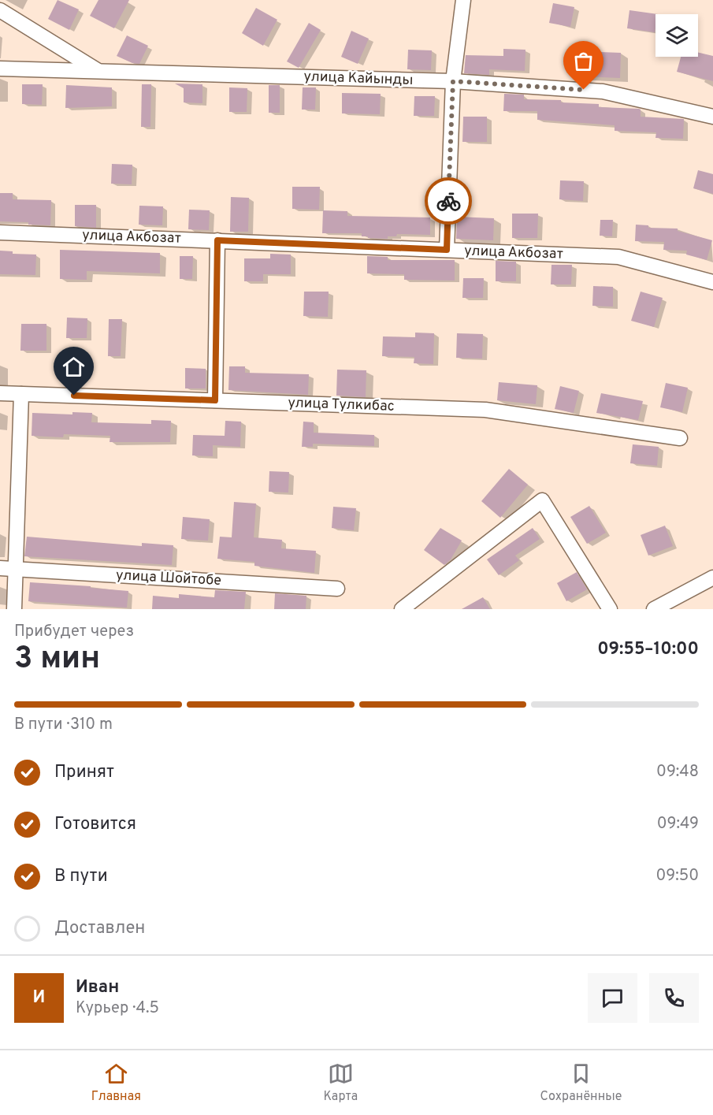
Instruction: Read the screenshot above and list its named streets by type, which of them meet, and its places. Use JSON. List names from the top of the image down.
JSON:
{
  "streets": {
    "street": [
      "улица Кайынды",
      "улица Акбозат",
      "улица Тулкибас",
      "улица Шойтобе"
    ]
  },
  "page": {
    "heading": ["3 мин", "Прибудет через", "09:55–10:00"],
    "panel": ["Иван", "Курьер · 4.5"],
    "bar": "В пути · 310 m",
    "list": [
      ["Принят", "09:48"],
      ["Готовится", "09:49"],
      ["В пути", "09:50"],
      "Доставлен"
    ],
    "round": "И",
    "tabs": ["Главная", "Карта", "Сохранённые"]
  }
}
